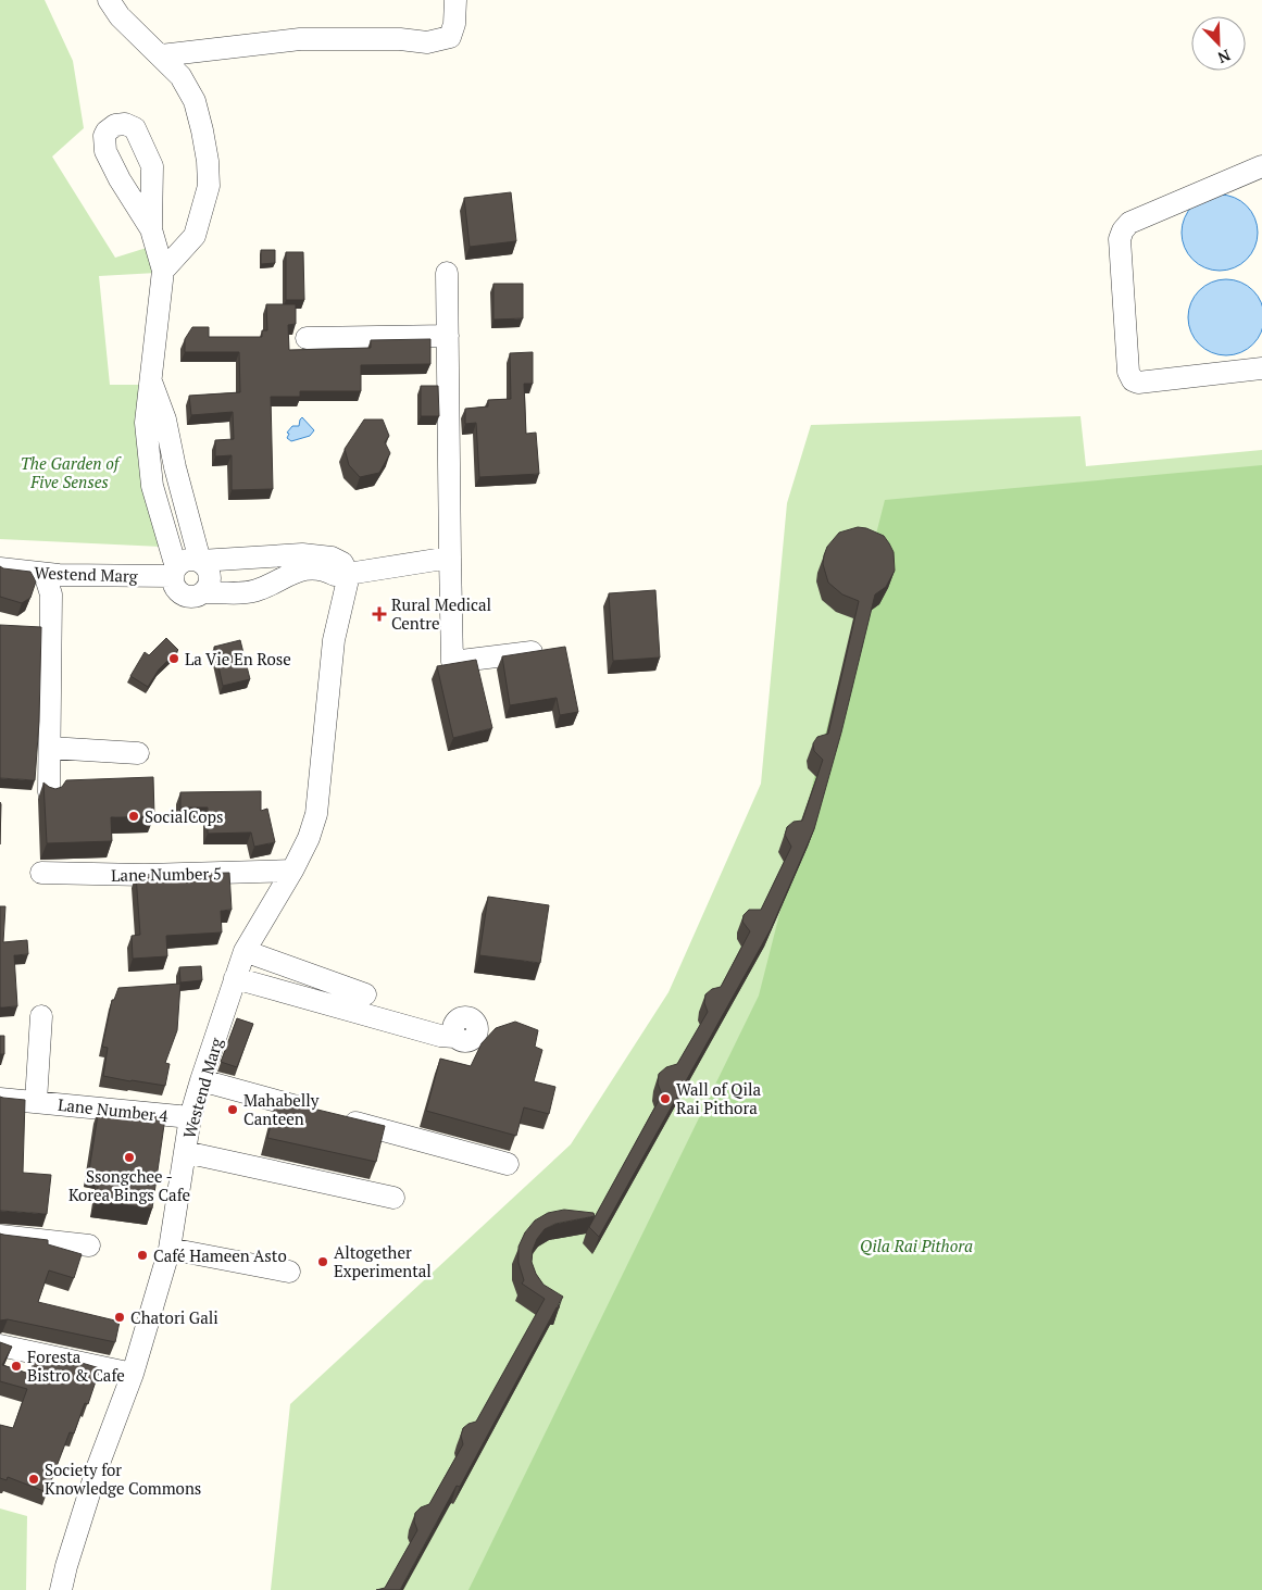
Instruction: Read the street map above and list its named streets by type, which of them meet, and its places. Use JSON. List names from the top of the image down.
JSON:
{
  "streets": {
    "street": ["Westend Marg", "Lane Number 5", "Lane Number 4"]
  },
  "crossings": [
    ["Westend Marg", "Lane Number 5"],
    ["Westend Marg", "Lane Number 4"]
  ],
  "parks": ["The Garden of Five Senses", "Qila Rai Pithora"],
  "places": {
    "health": ["Rural Medical Centre"],
    "other": [
      "La Vie En Rose",
      "SocialCops",
      "Wall of Qila Rai Pithora",
      "Mahabelly Canteen",
      "Ssongchee - Korea Bings Cafe",
      "Café Hameen Asto",
      "Altogether Experimental",
      "Chatori Gali",
      "Foresta Bistro & Cafe",
      "Society for Knowledge Commons"
    ]
  },
  "north": "bottom right"
}
